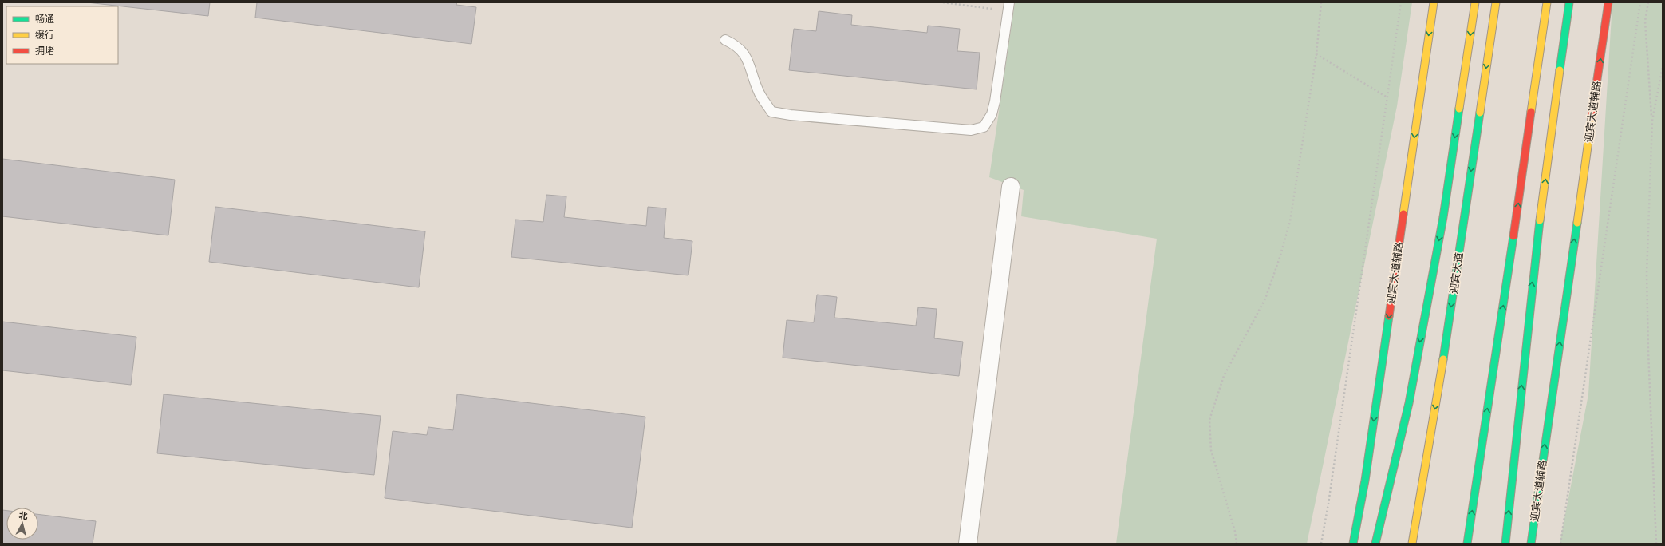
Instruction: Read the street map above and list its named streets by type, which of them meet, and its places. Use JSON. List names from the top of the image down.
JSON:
{
  "streets": {
    "main road": ["迎宾大道辅路", "迎宾大道"]
  },
  "legend": ["畅通", "缓行", "拥堵"],
  "north": "top"
}
